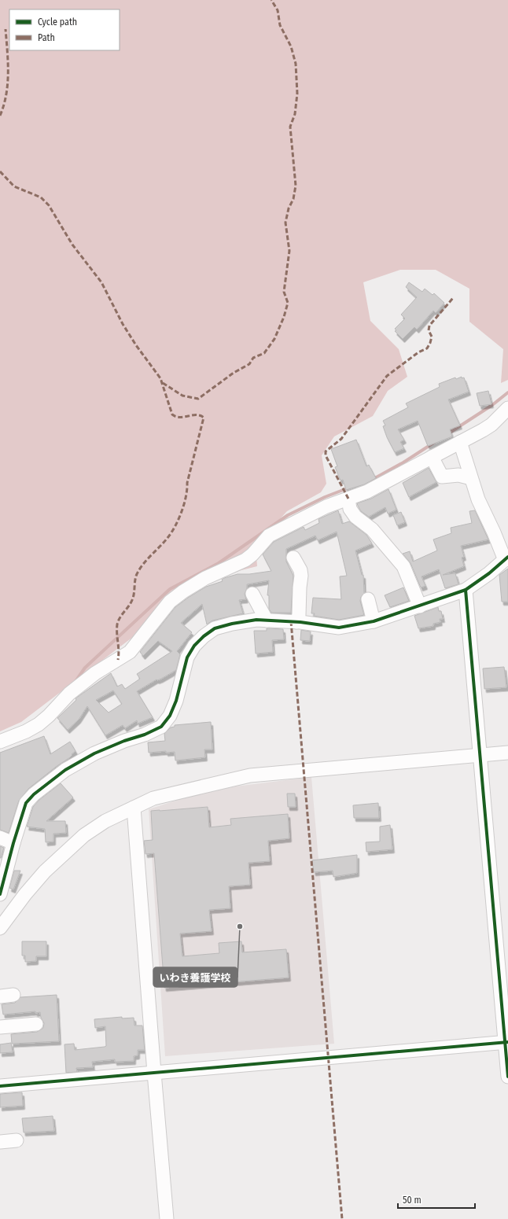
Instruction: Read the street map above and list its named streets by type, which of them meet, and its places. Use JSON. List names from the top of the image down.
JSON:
{
  "places": ["いわき養護学校"],
  "legend": ["Cycle path", "Path"],
  "scale_bar": "50 m"
}
